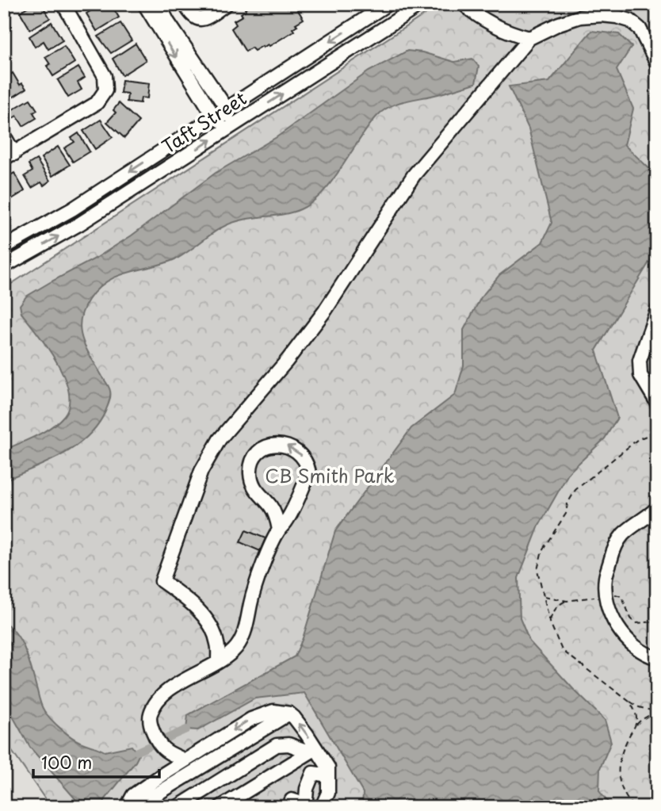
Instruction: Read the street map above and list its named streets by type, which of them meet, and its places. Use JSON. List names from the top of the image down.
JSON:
{
  "streets": {
    "street": ["Taft Street"]
  },
  "parks": ["CB Smith Park"],
  "scale_bar": "100 m"
}
